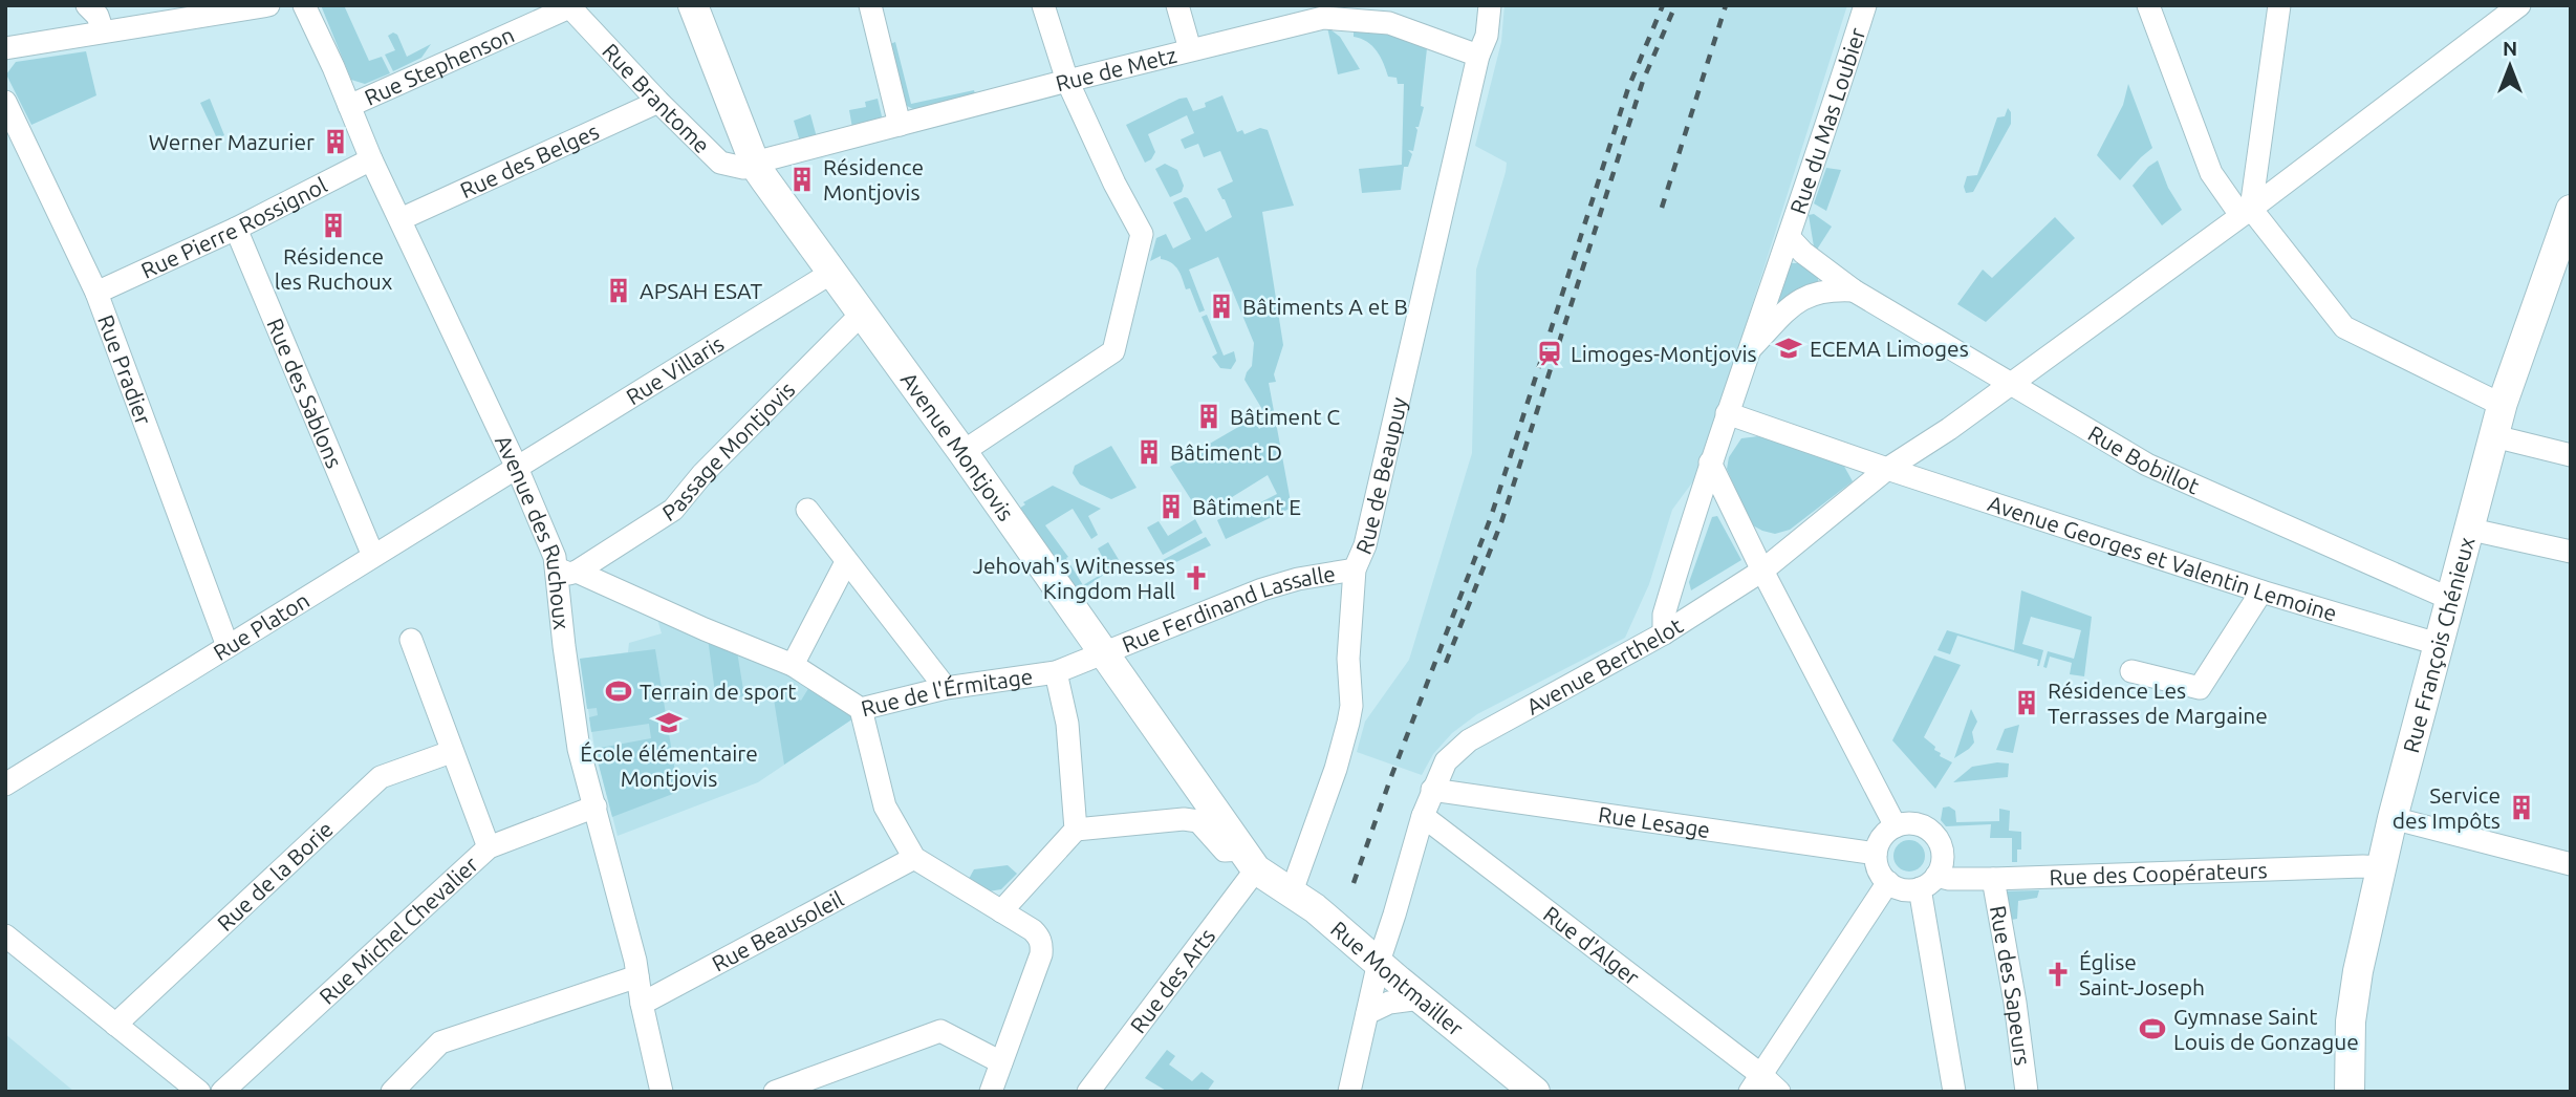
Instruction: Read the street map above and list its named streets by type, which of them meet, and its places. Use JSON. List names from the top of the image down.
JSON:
{
  "streets": {
    "main road": ["Avenue Montjovis", "Rue François Chénieux", "Rue Montmailler"],
    "street": [
      "Rue Stephenson",
      "Rue de Metz",
      "Rue Brantome",
      "Rue du Mas Loubier",
      "Rue des Belges",
      "Rue Pierre Rossignol",
      "Rue Pradier",
      "Rue Villaris",
      "Rue des Sablons",
      "Passage Montjovis",
      "Rue Bobillot",
      "Rue de Beaupuy",
      "Avenue des Ruchoux",
      "Avenue Georges et Valentin Lemoine",
      "Rue Ferdinand Lassalle",
      "Rue Platon",
      "Avenue Berthelot",
      "Rue de l'Érmitage",
      "Rue Lesage",
      "Rue des Coopérateurs",
      "Rue de la Borie",
      "Rue Michel Chevalier",
      "Rue Beausoleil",
      "Rue d'Alger",
      "Rue des Arts",
      "Rue des Sapeurs"
    ]
  },
  "crossings": [
    ["Rue Stephenson", "Rue Brantome"],
    ["Rue Stephenson", "Avenue des Ruchoux"],
    ["Rue de Metz", "Rue Brantome"],
    ["Rue de Metz", "Avenue Montjovis"],
    ["Rue de Metz", "Rue de Beaupuy"],
    ["Rue Brantome", "Rue des Belges"],
    ["Rue Brantome", "Avenue Montjovis"],
    ["Rue du Mas Loubier", "Rue Bobillot"],
    ["Rue du Mas Loubier", "Avenue Georges et Valentin Lemoine"],
    ["Rue du Mas Loubier", "Avenue Berthelot"],
    ["Rue des Belges", "Avenue des Ruchoux"],
    ["Rue Pierre Rossignol", "Rue Pradier"],
    ["Rue Pierre Rossignol", "Rue des Sablons"],
    ["Rue Pierre Rossignol", "Avenue des Ruchoux"],
    ["Rue Pradier", "Rue Platon"],
    ["Rue Villaris", "Avenue Montjovis"],
    ["Rue Villaris", "Avenue des Ruchoux"],
    ["Rue Villaris", "Rue Platon"],
    ["Rue des Sablons", "Rue Platon"],
    ["Avenue Montjovis", "Passage Montjovis"],
    ["Avenue Montjovis", "Rue Ferdinand Lassalle"],
    ["Avenue Montjovis", "Rue de l'Érmitage"],
    ["Avenue Montjovis", "Rue Montmailler"],
    ["Avenue Montjovis", "Rue des Arts"],
    ["Passage Montjovis", "Avenue des Ruchoux"],
    ["Passage Montjovis", "Rue de l'Érmitage"],
    ["Rue Bobillot", "Rue François Chénieux"],
    ["Rue Bobillot", "Avenue Berthelot"],
    ["Rue de Beaupuy", "Rue Ferdinand Lassalle"],
    ["Rue de Beaupuy", "Rue Montmailler"],
    ["Avenue des Ruchoux", "Rue Platon"],
    ["Avenue des Ruchoux", "Rue de l'Érmitage"],
    ["Avenue des Ruchoux", "Rue Michel Chevalier"],
    ["Avenue des Ruchoux", "Rue Beausoleil"],
    ["Avenue Georges et Valentin Lemoine", "Rue François Chénieux"],
    ["Avenue Georges et Valentin Lemoine", "Avenue Berthelot"],
    ["Rue Ferdinand Lassalle", "Rue de l'Érmitage"],
    ["Rue François Chénieux", "Rue des Coopérateurs"],
    ["Avenue Berthelot", "Rue Lesage"],
    ["Avenue Berthelot", "Rue d'Alger"],
    ["Avenue Berthelot", "Rue Montmailler"],
    ["Rue Lesage", "Rue des Coopérateurs"],
    ["Rue des Coopérateurs", "Rue des Sapeurs"],
    ["Rue Montmailler", "Rue des Arts"]
  ],
  "places": {
    "building": [
      "Werner Mazurier",
      "Résidence Montjovis",
      "Résidence les Ruchoux",
      "APSAH ESAT",
      "Bâtiments A et B",
      "Bâtiment C",
      "Bâtiment D",
      "Bâtiment E",
      "Résidence Les Terrasses de Margaine",
      "Service des Impôts"
    ],
    "school or university": ["ECEMA Limoges", "École élémentaire Montjovis"],
    "station": ["Limoges-Montjovis"],
    "church": ["Jehovah's Witnesses Kingdom Hall", "Église Saint-Joseph"],
    "sports": ["Terrain de sport", "Gymnase Saint Louis de Gonzague"]
  },
  "north": "top"
}
